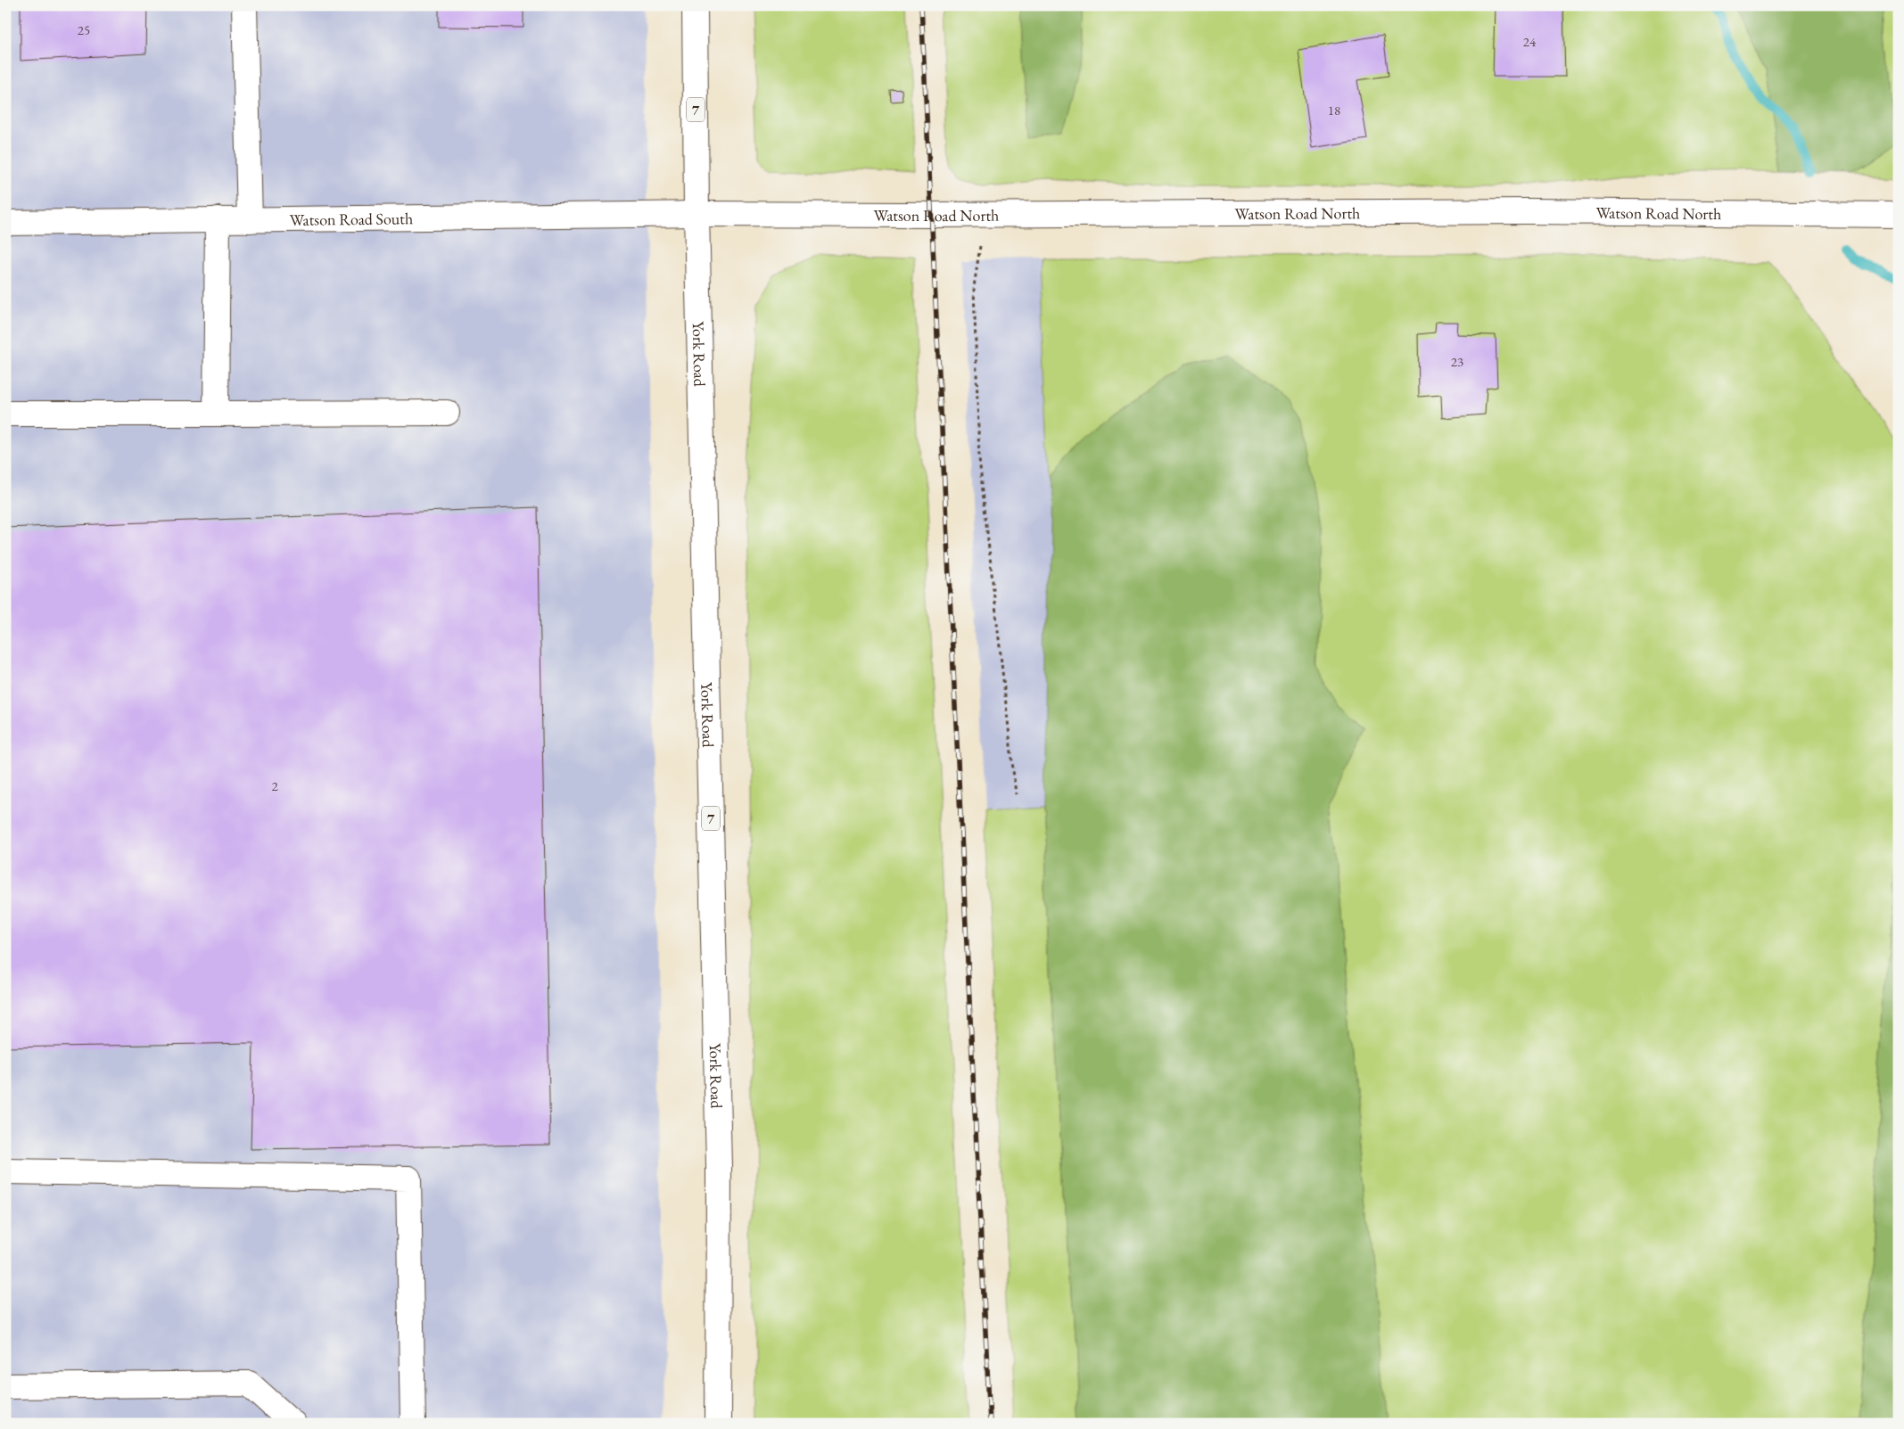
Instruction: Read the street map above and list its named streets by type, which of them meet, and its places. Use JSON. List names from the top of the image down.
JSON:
{
  "streets": {
    "street": [
      "7",
      "Watson Road North",
      "Watson Road South",
      "York Road"
    ]
  },
  "crossings": [
    ["Watson Road North", "Watson Road South"],
    ["Watson Road North", "York Road"],
    ["Watson Road South", "York Road"]
  ],
  "house_numbers": [
    "25",
    "24",
    "18",
    "23",
    "2"
  ]
}
